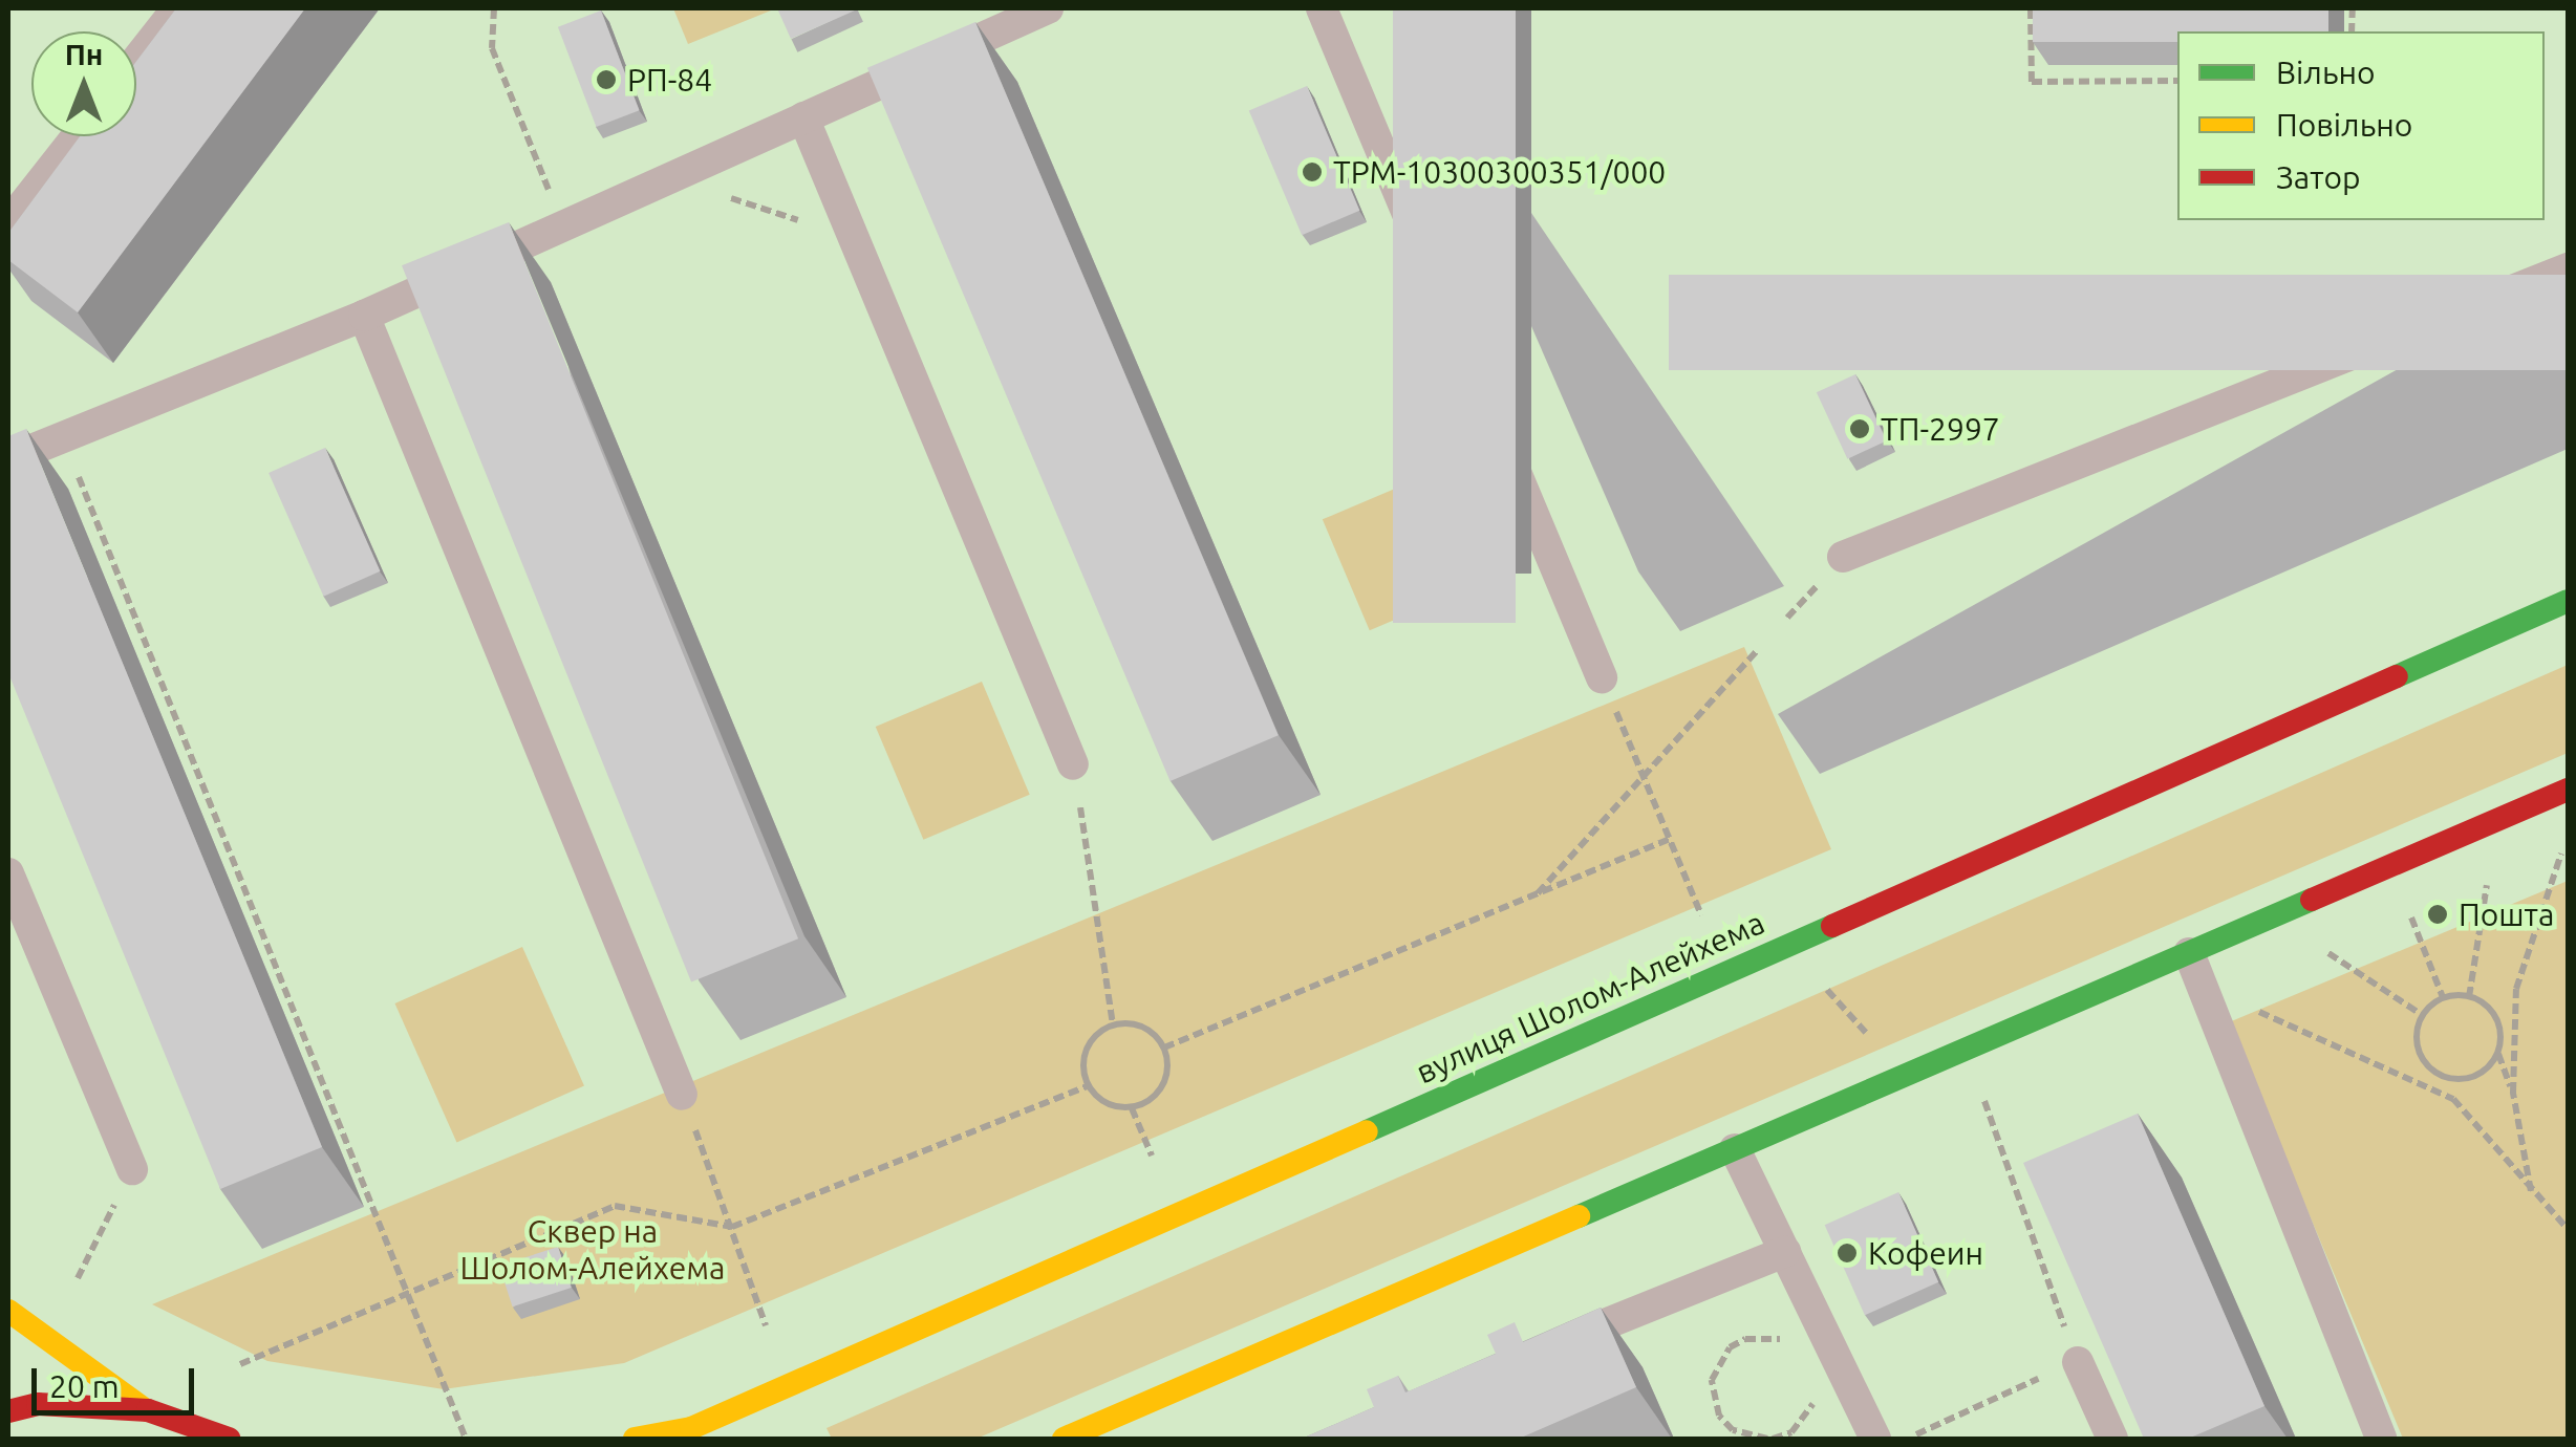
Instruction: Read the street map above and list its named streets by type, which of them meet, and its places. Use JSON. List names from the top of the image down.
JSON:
{
  "streets": {
    "street": ["вулиця Шолом-Алейхема"]
  },
  "parks": ["Сквер на Шолом-Алейхема"],
  "places": [
    "РП-84",
    "ТРМ-10300300351/000",
    "ТП-2997",
    "Пошта",
    "Кофеин"
  ],
  "legend": ["Вільно", "Повільно", "Затор"],
  "scale_bar": "20 m",
  "north": "top"
}
